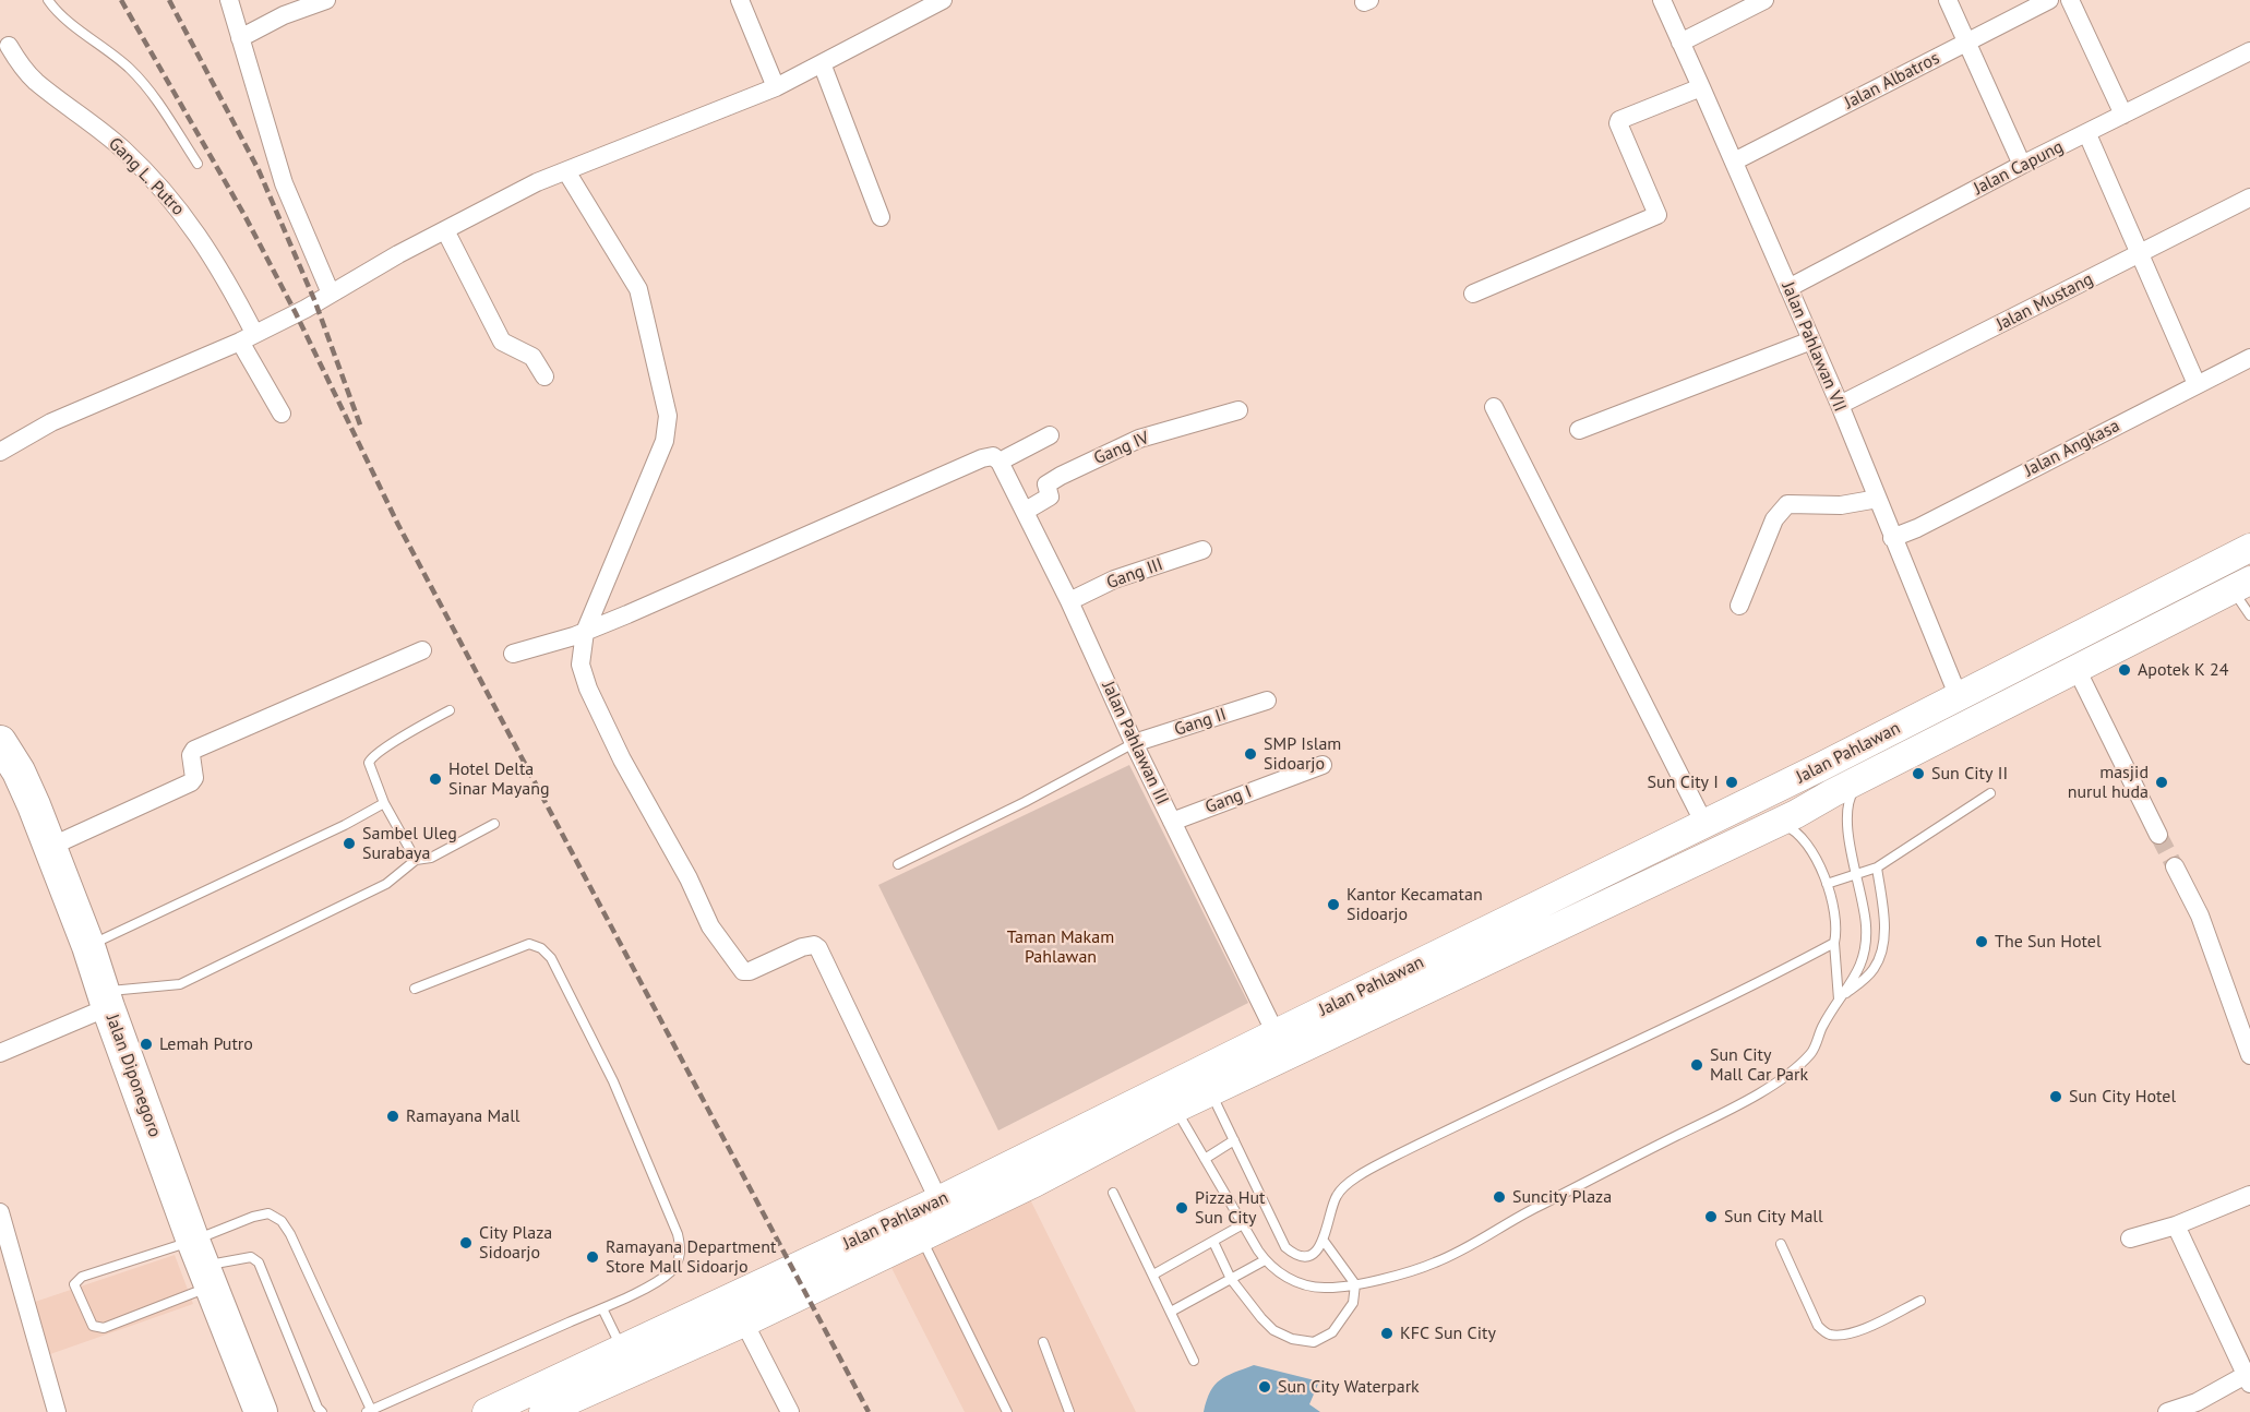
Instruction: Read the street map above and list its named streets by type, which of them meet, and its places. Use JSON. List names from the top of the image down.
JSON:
{
  "streets": {
    "highway": ["Jalan Diponegoro"],
    "main road": ["Jalan Pahlawan"],
    "street": [
      "Jalan Albatros",
      "Jalan Capung",
      "Gang L. Putro",
      "Jalan Mustang",
      "Jalan Pahlawan VII",
      "Gang IV",
      "Jalan Angkasa",
      "Gang III",
      "Gang II",
      "Jalan Pahlawan III",
      "Gang I"
    ]
  },
  "crossings": [
    ["Jalan Albatros", "Jalan Pahlawan VII"],
    ["Jalan Capung", "Jalan Pahlawan VII"],
    ["Jalan Mustang", "Jalan Pahlawan VII"],
    ["Jalan Pahlawan VII", "Jalan Angkasa"],
    ["Jalan Pahlawan VII", "Jalan Pahlawan"],
    ["Gang IV", "Jalan Pahlawan III"],
    ["Gang III", "Jalan Pahlawan III"],
    ["Gang II", "Jalan Pahlawan III"],
    ["Jalan Pahlawan III", "Jalan Pahlawan"],
    ["Jalan Pahlawan III", "Gang I"]
  ],
  "parks": ["Taman Makam Pahlawan"],
  "places": [
    "Apotek K 24",
    "SMP Islam Sidoarjo",
    "Sun City II",
    "Hotel Delta Sinar Mayang",
    "Sun City I",
    "masjid nurul huda",
    "Sambel Uleg Surabaya",
    "Kantor Kecamatan Sidoarjo",
    "The Sun Hotel",
    "Lemah Putro",
    "Sun City Mall Car Park",
    "Sun City Hotel",
    "Ramayana Mall",
    "Suncity Plaza",
    "Pizza Hut Sun City",
    "Sun City Mall",
    "City Plaza Sidoarjo",
    "Ramayana Department Store Mall Sidoarjo",
    "KFC Sun City",
    "Sun City Waterpark"
  ]
}
